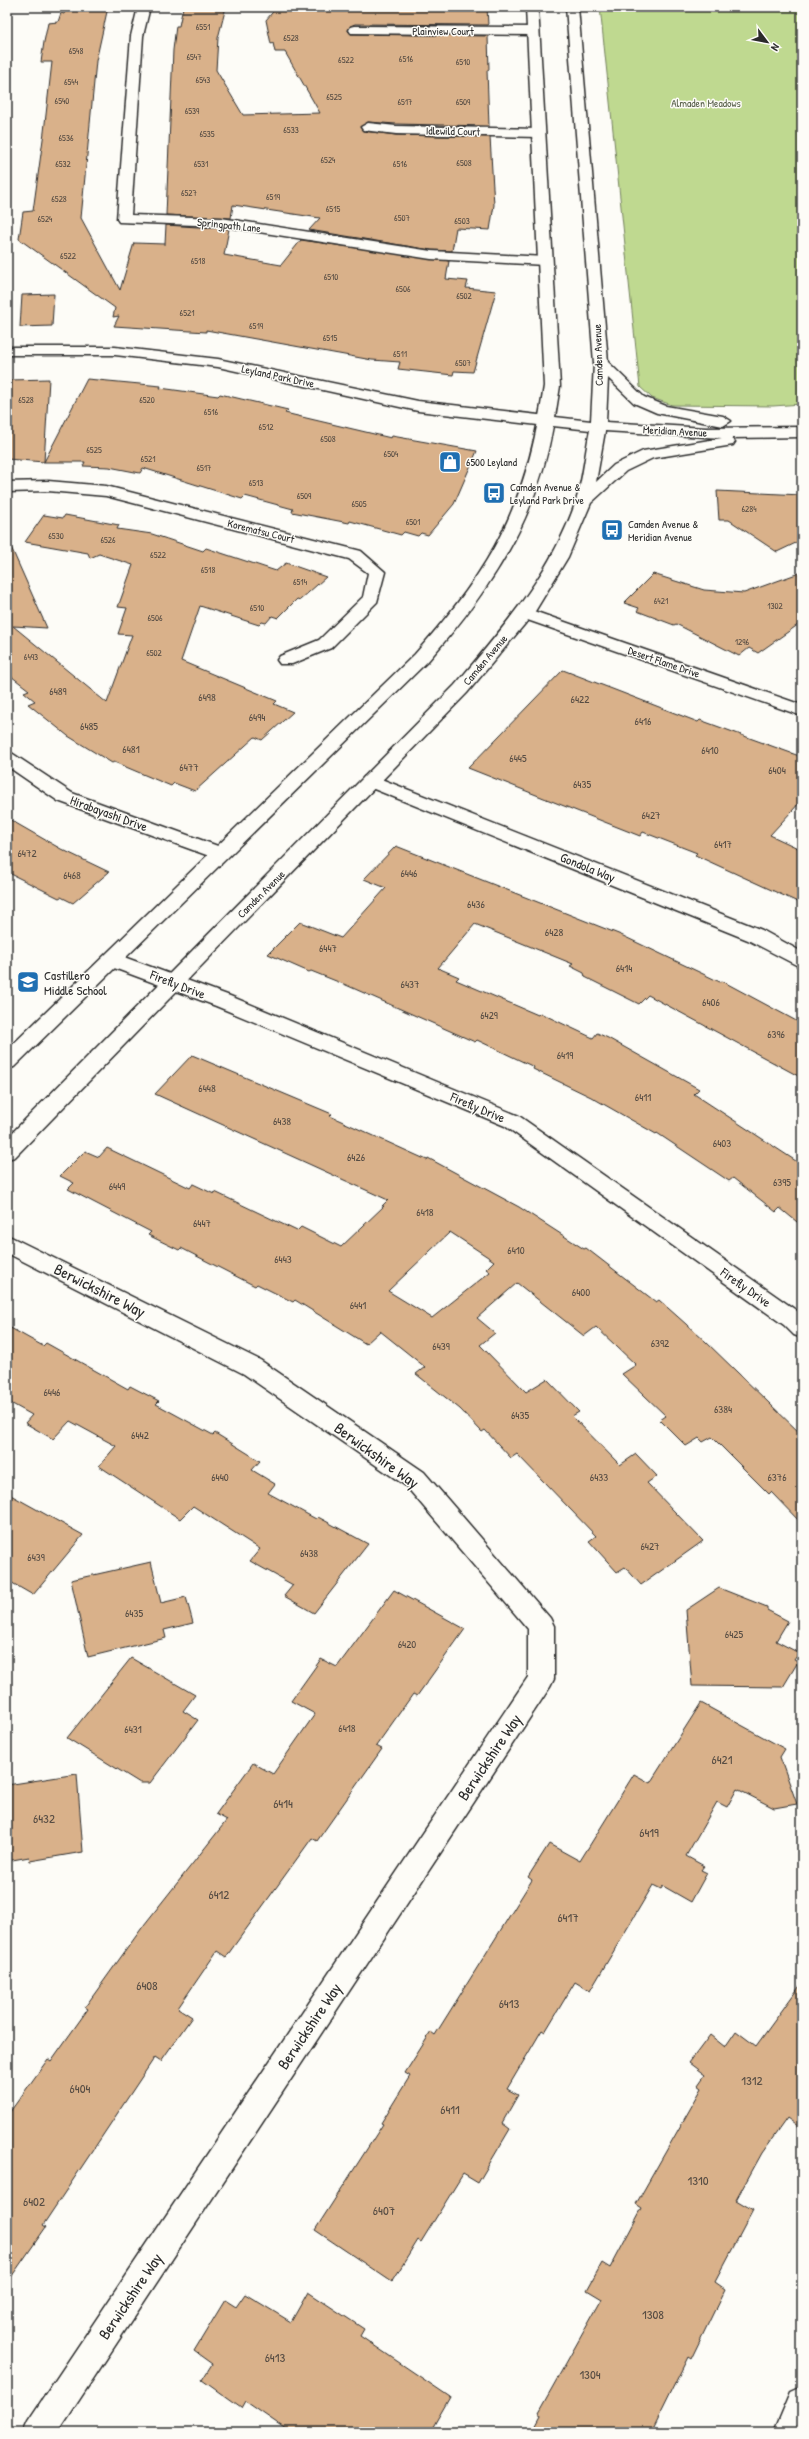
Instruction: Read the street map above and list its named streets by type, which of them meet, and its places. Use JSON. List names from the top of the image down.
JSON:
{
  "streets": {
    "street": [
      "Plainview Court",
      "Idlewild Court",
      "Springpath Lane",
      "Camden Avenue",
      "Leyland Park Drive",
      "Meridian Avenue",
      "Korematsu Court",
      "Desert Flame Drive",
      "Hirabayashi Drive",
      "Gondola Way",
      "Firefly Drive",
      "Berwickshire Way"
    ]
  },
  "crossings": [
    ["Camden Avenue", "Meridian Avenue"],
    ["Camden Avenue", "Desert Flame Drive"],
    ["Camden Avenue", "Gondola Way"],
    ["Camden Avenue", "Firefly Drive"],
    ["Leyland Park Drive", "Meridian Avenue"]
  ],
  "parks": ["Almaden Meadows"],
  "places": {
    "shop": ["6500 Leyland"],
    "bus stop": ["Camden Avenue & Leyland Park Drive", "Camden Avenue & Meridian Avenue"],
    "school or university": ["Castillero Middle School"]
  },
  "house_numbers": [
    "6551",
    "6528",
    "6548",
    "6547",
    "6516",
    "6522",
    "6510",
    "6543",
    "6544",
    "6525",
    "6540",
    "6517",
    "6509",
    "6539",
    "6533",
    "6535",
    "6536",
    "6524",
    "6508",
    "6532",
    "6531",
    "6516",
    "6527",
    "6519",
    "6528",
    "6515",
    "6507",
    "6524",
    "6503",
    "6522",
    "6518",
    "6510",
    "6506",
    "6502",
    "6521",
    "6519",
    "6515",
    "6511",
    "6507",
    "6528",
    "6520",
    "6516",
    "6512",
    "6508",
    "6525",
    "6504",
    "6521",
    "6517",
    "6513",
    "6509",
    "6505",
    "6284",
    "6501",
    "6530",
    "6526",
    "6522",
    "6518",
    "6514",
    "6421",
    "1302",
    "6510",
    "6506",
    "1296",
    "6502",
    "6493",
    "6489",
    "6498",
    "6422",
    "6494",
    "6416",
    "6485",
    "6481",
    "6410",
    "6445",
    "6477",
    "6404",
    "6435",
    "6427",
    "6417",
    "6472",
    "6446",
    "6468",
    "6436",
    "6428",
    "6447",
    "6414",
    "6437",
    "6406",
    "6429",
    "6396",
    "6419",
    "6448",
    "6411",
    "6438",
    "6403",
    "6426",
    "6395",
    "6449",
    "6418",
    "6447",
    "6410",
    "6443",
    "6400",
    "6441",
    "6392",
    "6439",
    "6446",
    "6384",
    "6435",
    "6442",
    "6440",
    "6433",
    "6376",
    "6427",
    "6438",
    "6439",
    "6435",
    "6425",
    "6420",
    "6418",
    "6431",
    "6421",
    "6414",
    "6432",
    "6419",
    "6412",
    "6417",
    "6408",
    "6413",
    "1312",
    "6404",
    "6411",
    "1310",
    "6402",
    "6407",
    "1308",
    "6413",
    "1304"
  ],
  "north": "bottom right"
}
